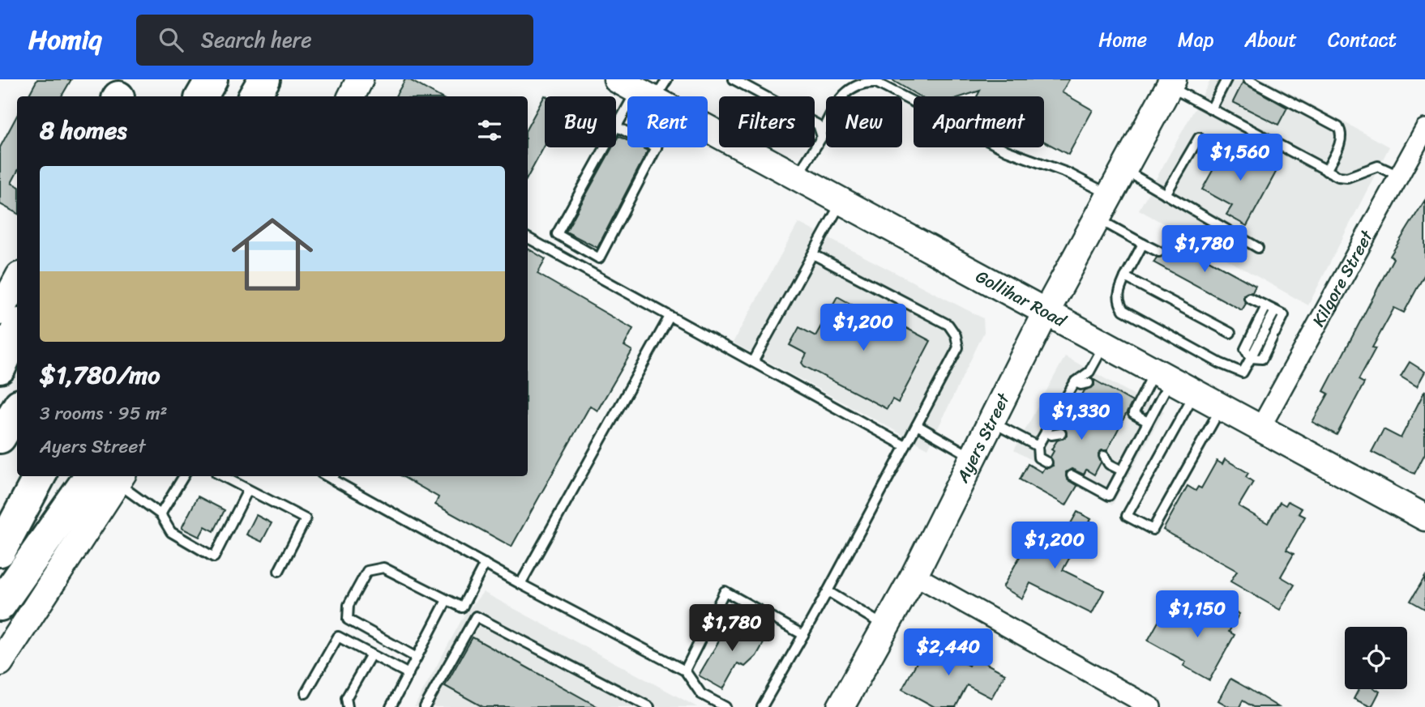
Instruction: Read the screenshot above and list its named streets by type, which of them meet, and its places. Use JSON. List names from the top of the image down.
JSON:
{
  "streets": {
    "main road": ["Gollihar Road", "Ayers Street"],
    "street": ["Kilgore Street"]
  },
  "crossings": [
    ["Kilgore Street", "Gollihar Road"],
    ["Gollihar Road", "Ayers Street"]
  ],
  "page": {
    "header": "Homiq",
    "search": "Search here",
    "nav": [
      "Home",
      "Map",
      "About",
      "Contact"
    ],
    "chip": [
      "Buy",
      "Rent",
      "Filters",
      "New",
      "Apartment"
    ],
    "heading": "8 homes",
    "price": [
      "$1,560",
      "$1,780",
      "$1,200",
      "$1,330",
      "$1,200",
      "$1,150",
      "$1,780",
      "$2,440"
    ],
    "list": [
      {
        "name": "$1,780/mo",
        "note": "3 rooms · 95 m² · Ayers Street"
      }
    ]
  }
}
